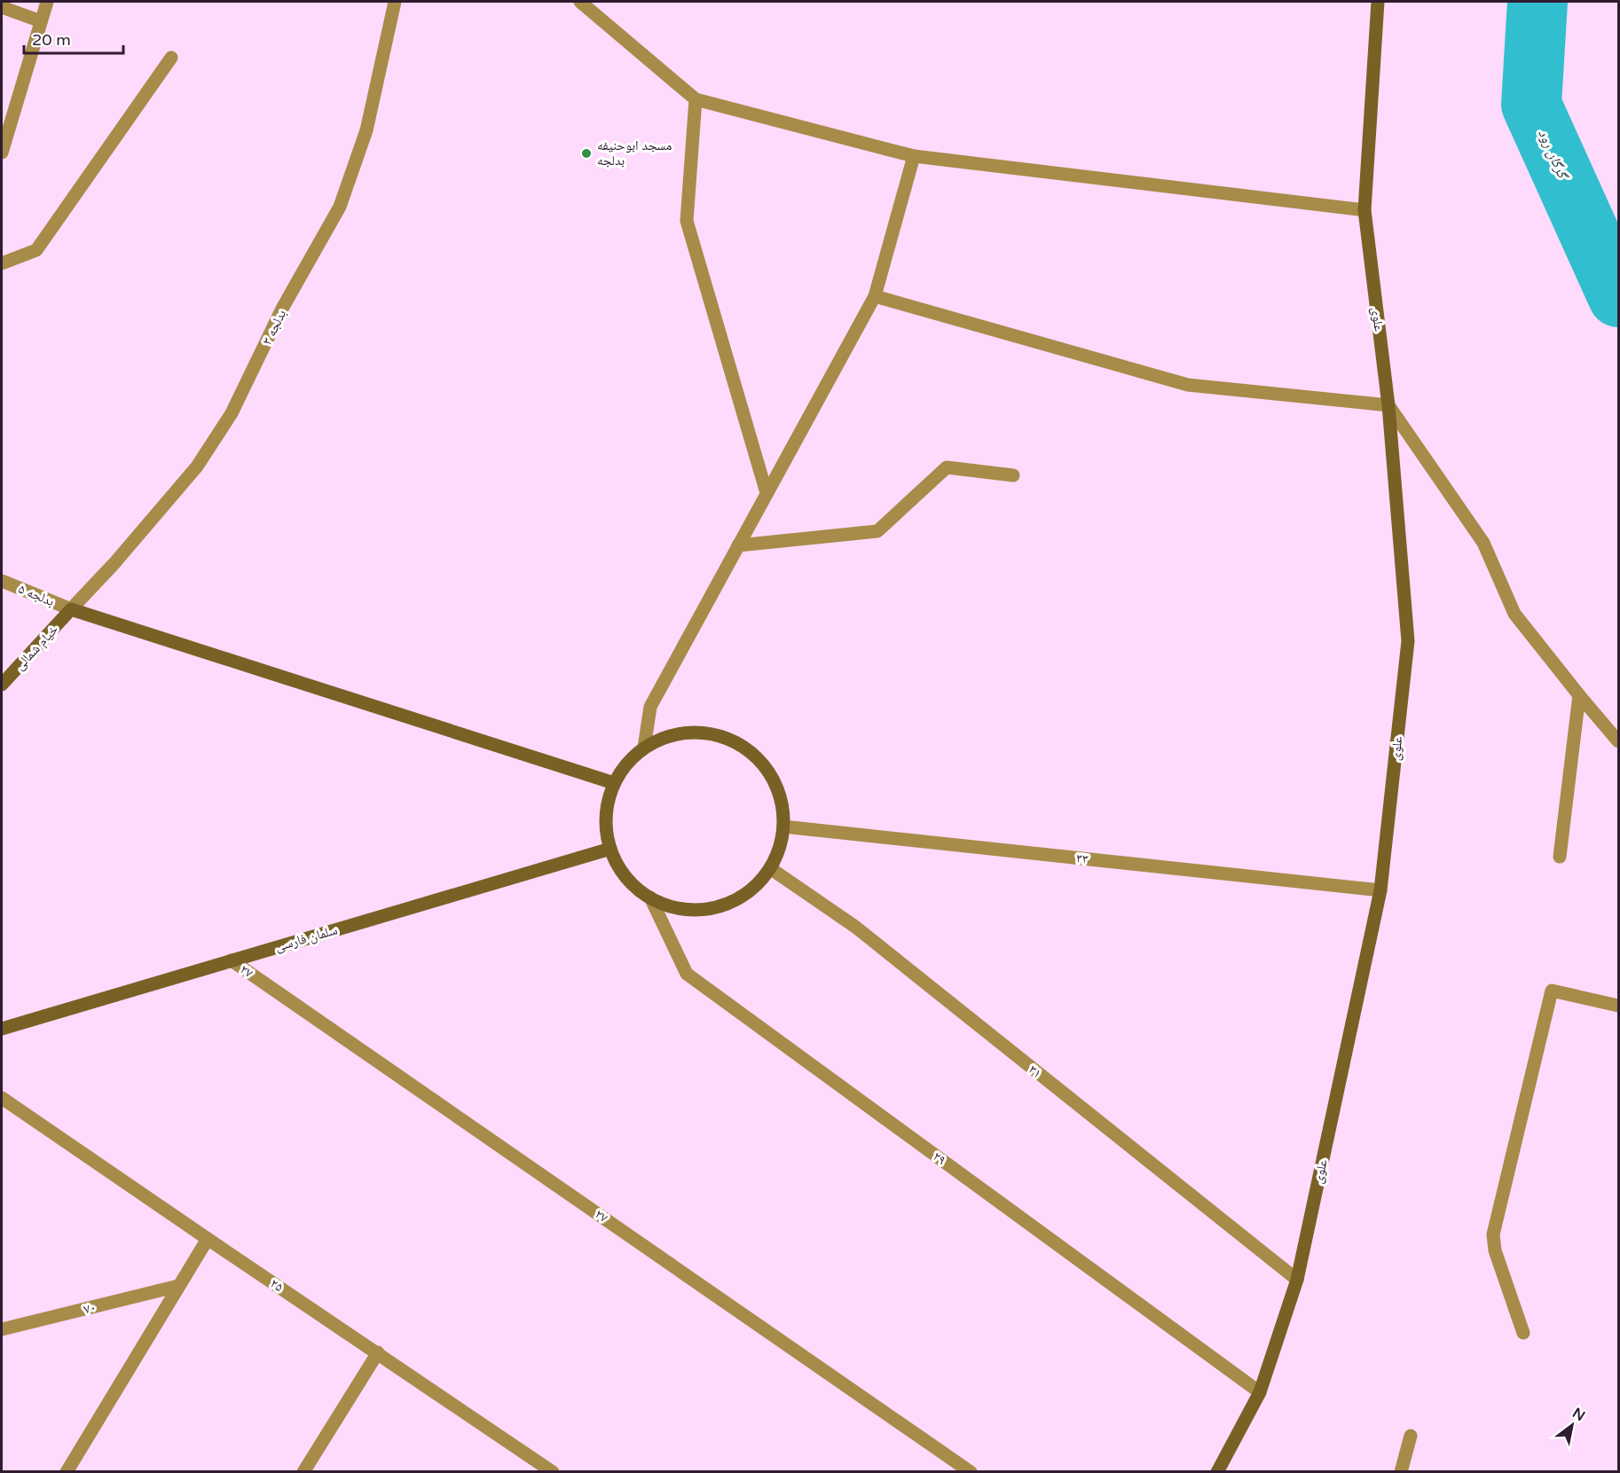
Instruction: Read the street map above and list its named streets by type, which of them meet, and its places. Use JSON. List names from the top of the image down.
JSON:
{
  "streets": {
    "street": [
      "علوی",
      "بدلجه ۳",
      "بدلجه ۵",
      "خیام شمالی",
      "۳۳",
      "سلمان فارسی",
      "۲۷",
      "۳۱",
      "۲۹",
      "۲۵",
      "۷۰"
    ]
  },
  "crossings": [
    ["علوی", "۳۳"],
    ["علوی", "۳۱"],
    ["علوی", "۲۹"],
    ["بدلجه ۳", "بدلجه ۵"],
    ["بدلجه ۳", "خیام شمالی"],
    ["بدلجه ۵", "خیام شمالی"],
    ["۳۳", "سلمان فارسی"],
    ["۳۳", "۳۱"],
    ["۳۳", "۲۹"],
    ["سلمان فارسی", "۲۷"],
    ["سلمان فارسی", "۳۱"],
    ["سلمان فارسی", "۲۹"],
    ["۳۱", "۲۹"]
  ],
  "water": ["گرگان رود"],
  "places": ["مسجد ابوحنیفه بدلجه"],
  "scale_bar": "20 m",
  "north": "top right"
}
